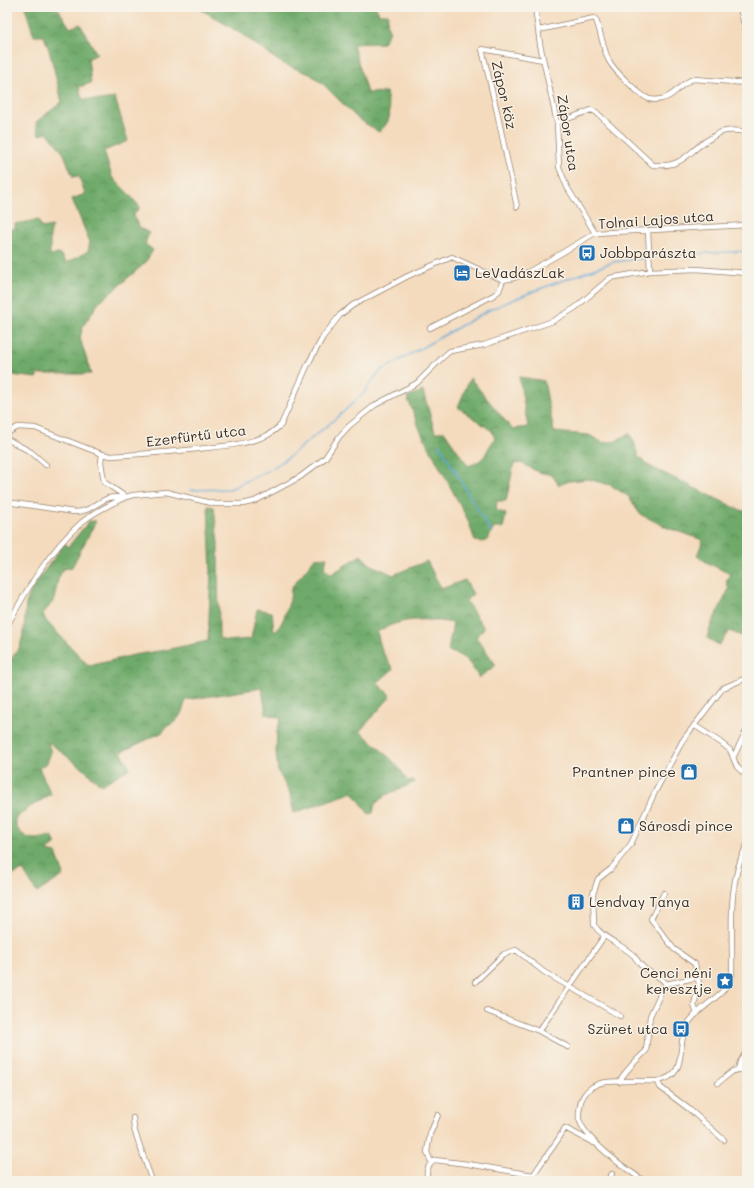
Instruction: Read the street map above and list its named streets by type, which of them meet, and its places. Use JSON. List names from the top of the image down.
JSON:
{
  "streets": {
    "street": [
      "Zápor köz",
      "Zápor utca",
      "Tolnai Lajos utca",
      "Ezerfürtű utca"
    ]
  },
  "crossings": [
    ["Zápor köz", "Zápor utca"],
    ["Zápor utca", "Tolnai Lajos utca"],
    ["Tolnai Lajos utca", "Ezerfürtű utca"]
  ],
  "places": {
    "bus stop": ["Jobbparászta", "Szüret utca"],
    "hotel": ["LeVadászLak"],
    "shop": ["Prantner pince", "Sárosdi pince"],
    "building": ["Lendvay Tanya"],
    "place": ["Cenci néni keresztje"]
  }
}
